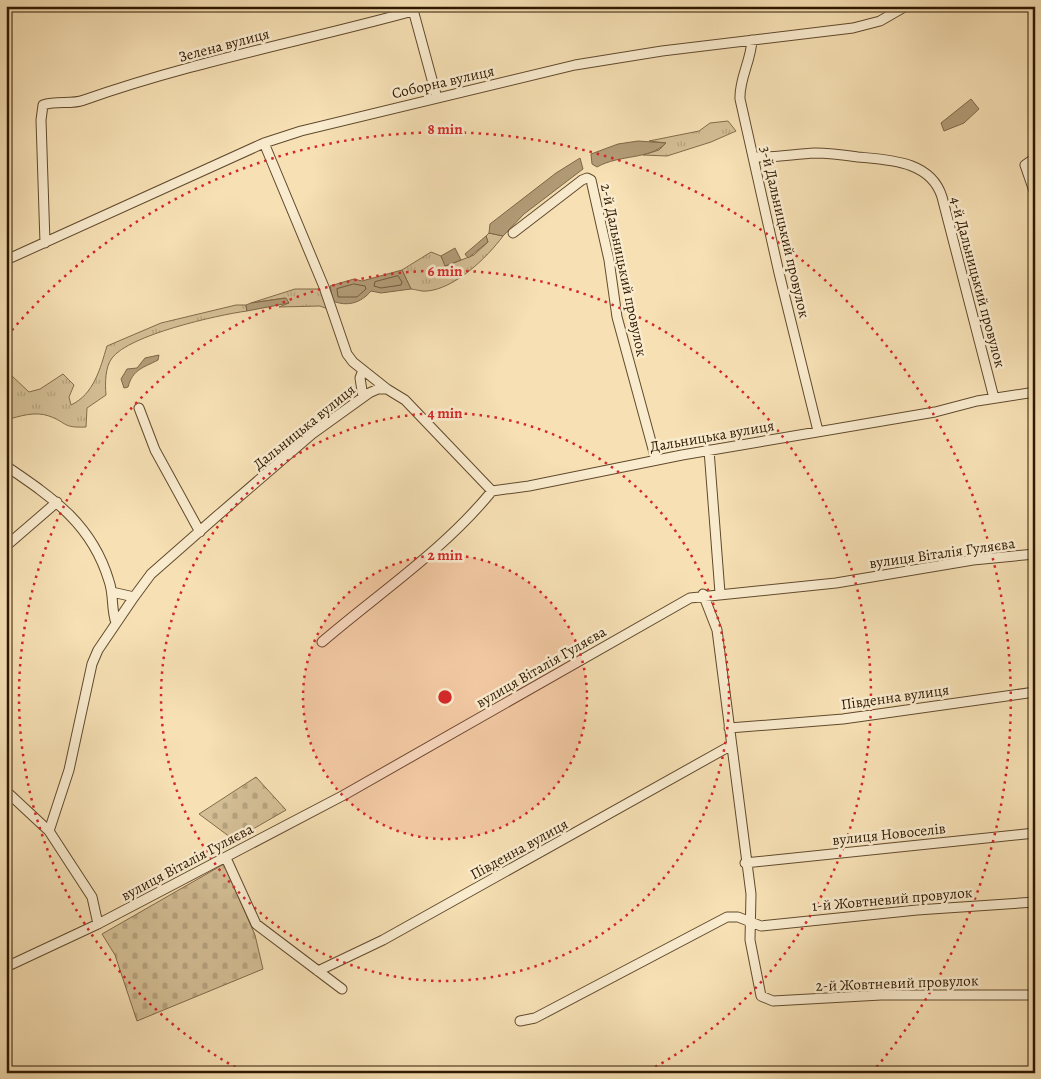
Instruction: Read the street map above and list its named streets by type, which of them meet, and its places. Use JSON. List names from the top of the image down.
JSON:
{
  "streets": {
    "street": [
      "Зелена вулиця",
      "Соборна вулиця",
      "3-й Дальницький провулок",
      "2-й Дальницький провулок",
      "4-й Дальницький провулок",
      "Дальницька вулиця",
      "вулиця Віталія Гуляєва",
      "Південна вулиця",
      "вулиця Новоселів",
      "1-й Жовтневий провулок",
      "2-й Жовтневий провулок"
    ]
  },
  "crossings": [
    ["Зелена вулиця", "Соборна вулиця"],
    ["Соборна вулиця", "3-й Дальницький провулок"],
    ["3-й Дальницький провулок", "4-й Дальницький провулок"],
    ["3-й Дальницький провулок", "Дальницька вулиця"],
    ["2-й Дальницький провулок", "Дальницька вулиця"],
    ["4-й Дальницький провулок", "Дальницька вулиця"],
    ["1-й Жовтневий провулок", "2-й Жовтневий провулок"]
  ],
  "rings": [
    "8 min",
    "6 min",
    "4 min",
    "2 min"
  ]
}
